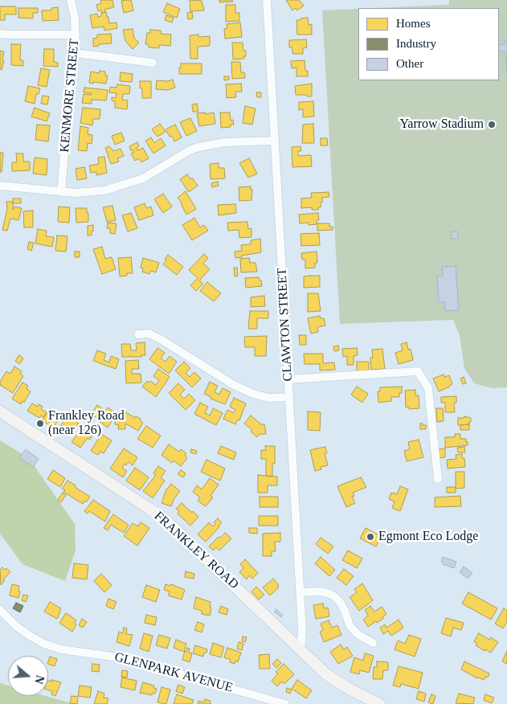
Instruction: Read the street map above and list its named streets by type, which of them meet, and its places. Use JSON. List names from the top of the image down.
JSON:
{
  "streets": {
    "street": [
      "KENMORE STREET",
      "CLAWTON STREET",
      "FRANKLEY ROAD",
      "GLENPARK AVENUE"
    ]
  },
  "crossings": [
    ["CLAWTON STREET", "FRANKLEY ROAD"]
  ],
  "places": ["Yarrow Stadium", "Frankley Road (near 126)", "Egmont Eco Lodge"],
  "legend": ["Homes", "Industry", "Other"],
  "north": "right"
}
